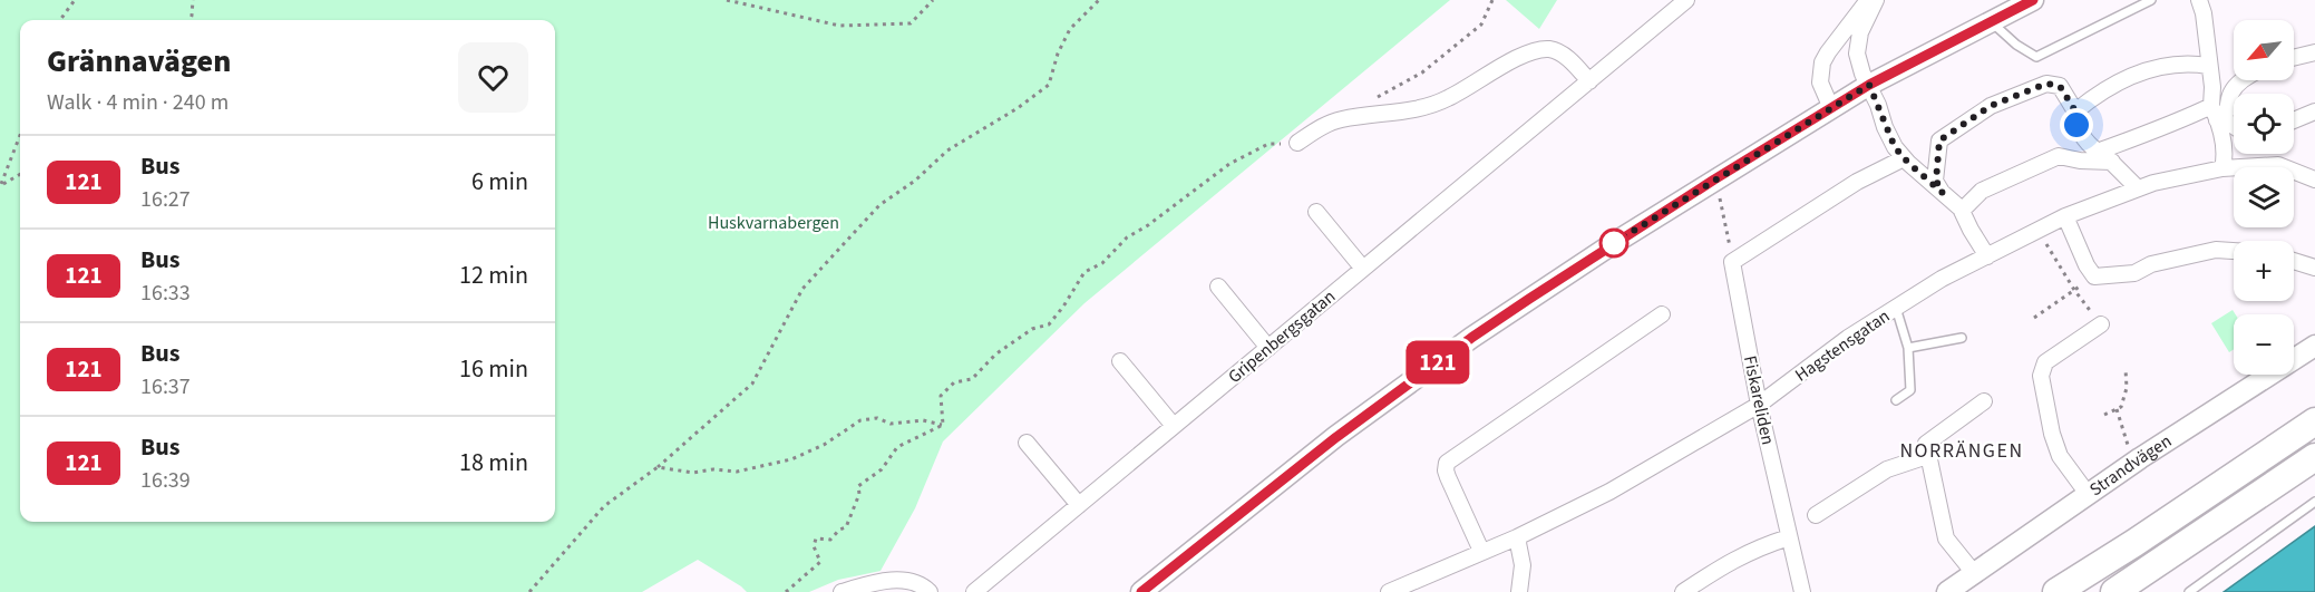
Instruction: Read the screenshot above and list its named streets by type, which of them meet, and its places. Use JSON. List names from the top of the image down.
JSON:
{
  "streets": {
    "main road": ["Strandvägen"],
    "street": ["Gripenbergsgatan", "Hagstensgatan", "Fiskareliden"]
  },
  "crossings": [
    ["Hagstensgatan", "Fiskareliden"]
  ],
  "districts": ["NORRÄNGEN"],
  "parks": ["Huskvarnabergen"],
  "lines": ["bus line 121"],
  "north": "bottom left",
  "page": {
    "on_map": "121",
    "map_buttons": ["+", "−"],
    "heading": ["Grännavägen", "Walk · 4 min · 240 m"],
    "list": [
      {
        "mark": "121",
        "name": "Bus",
        "note": "16:27",
        "value": "6 min"
      },
      {
        "mark": "121",
        "name": "Bus",
        "note": "16:33",
        "value": "12 min"
      },
      {
        "mark": "121",
        "name": "Bus",
        "note": "16:37",
        "value": "16 min"
      },
      {
        "mark": "121",
        "name": "Bus",
        "note": "16:39",
        "value": "18 min"
      }
    ]
  }
}
